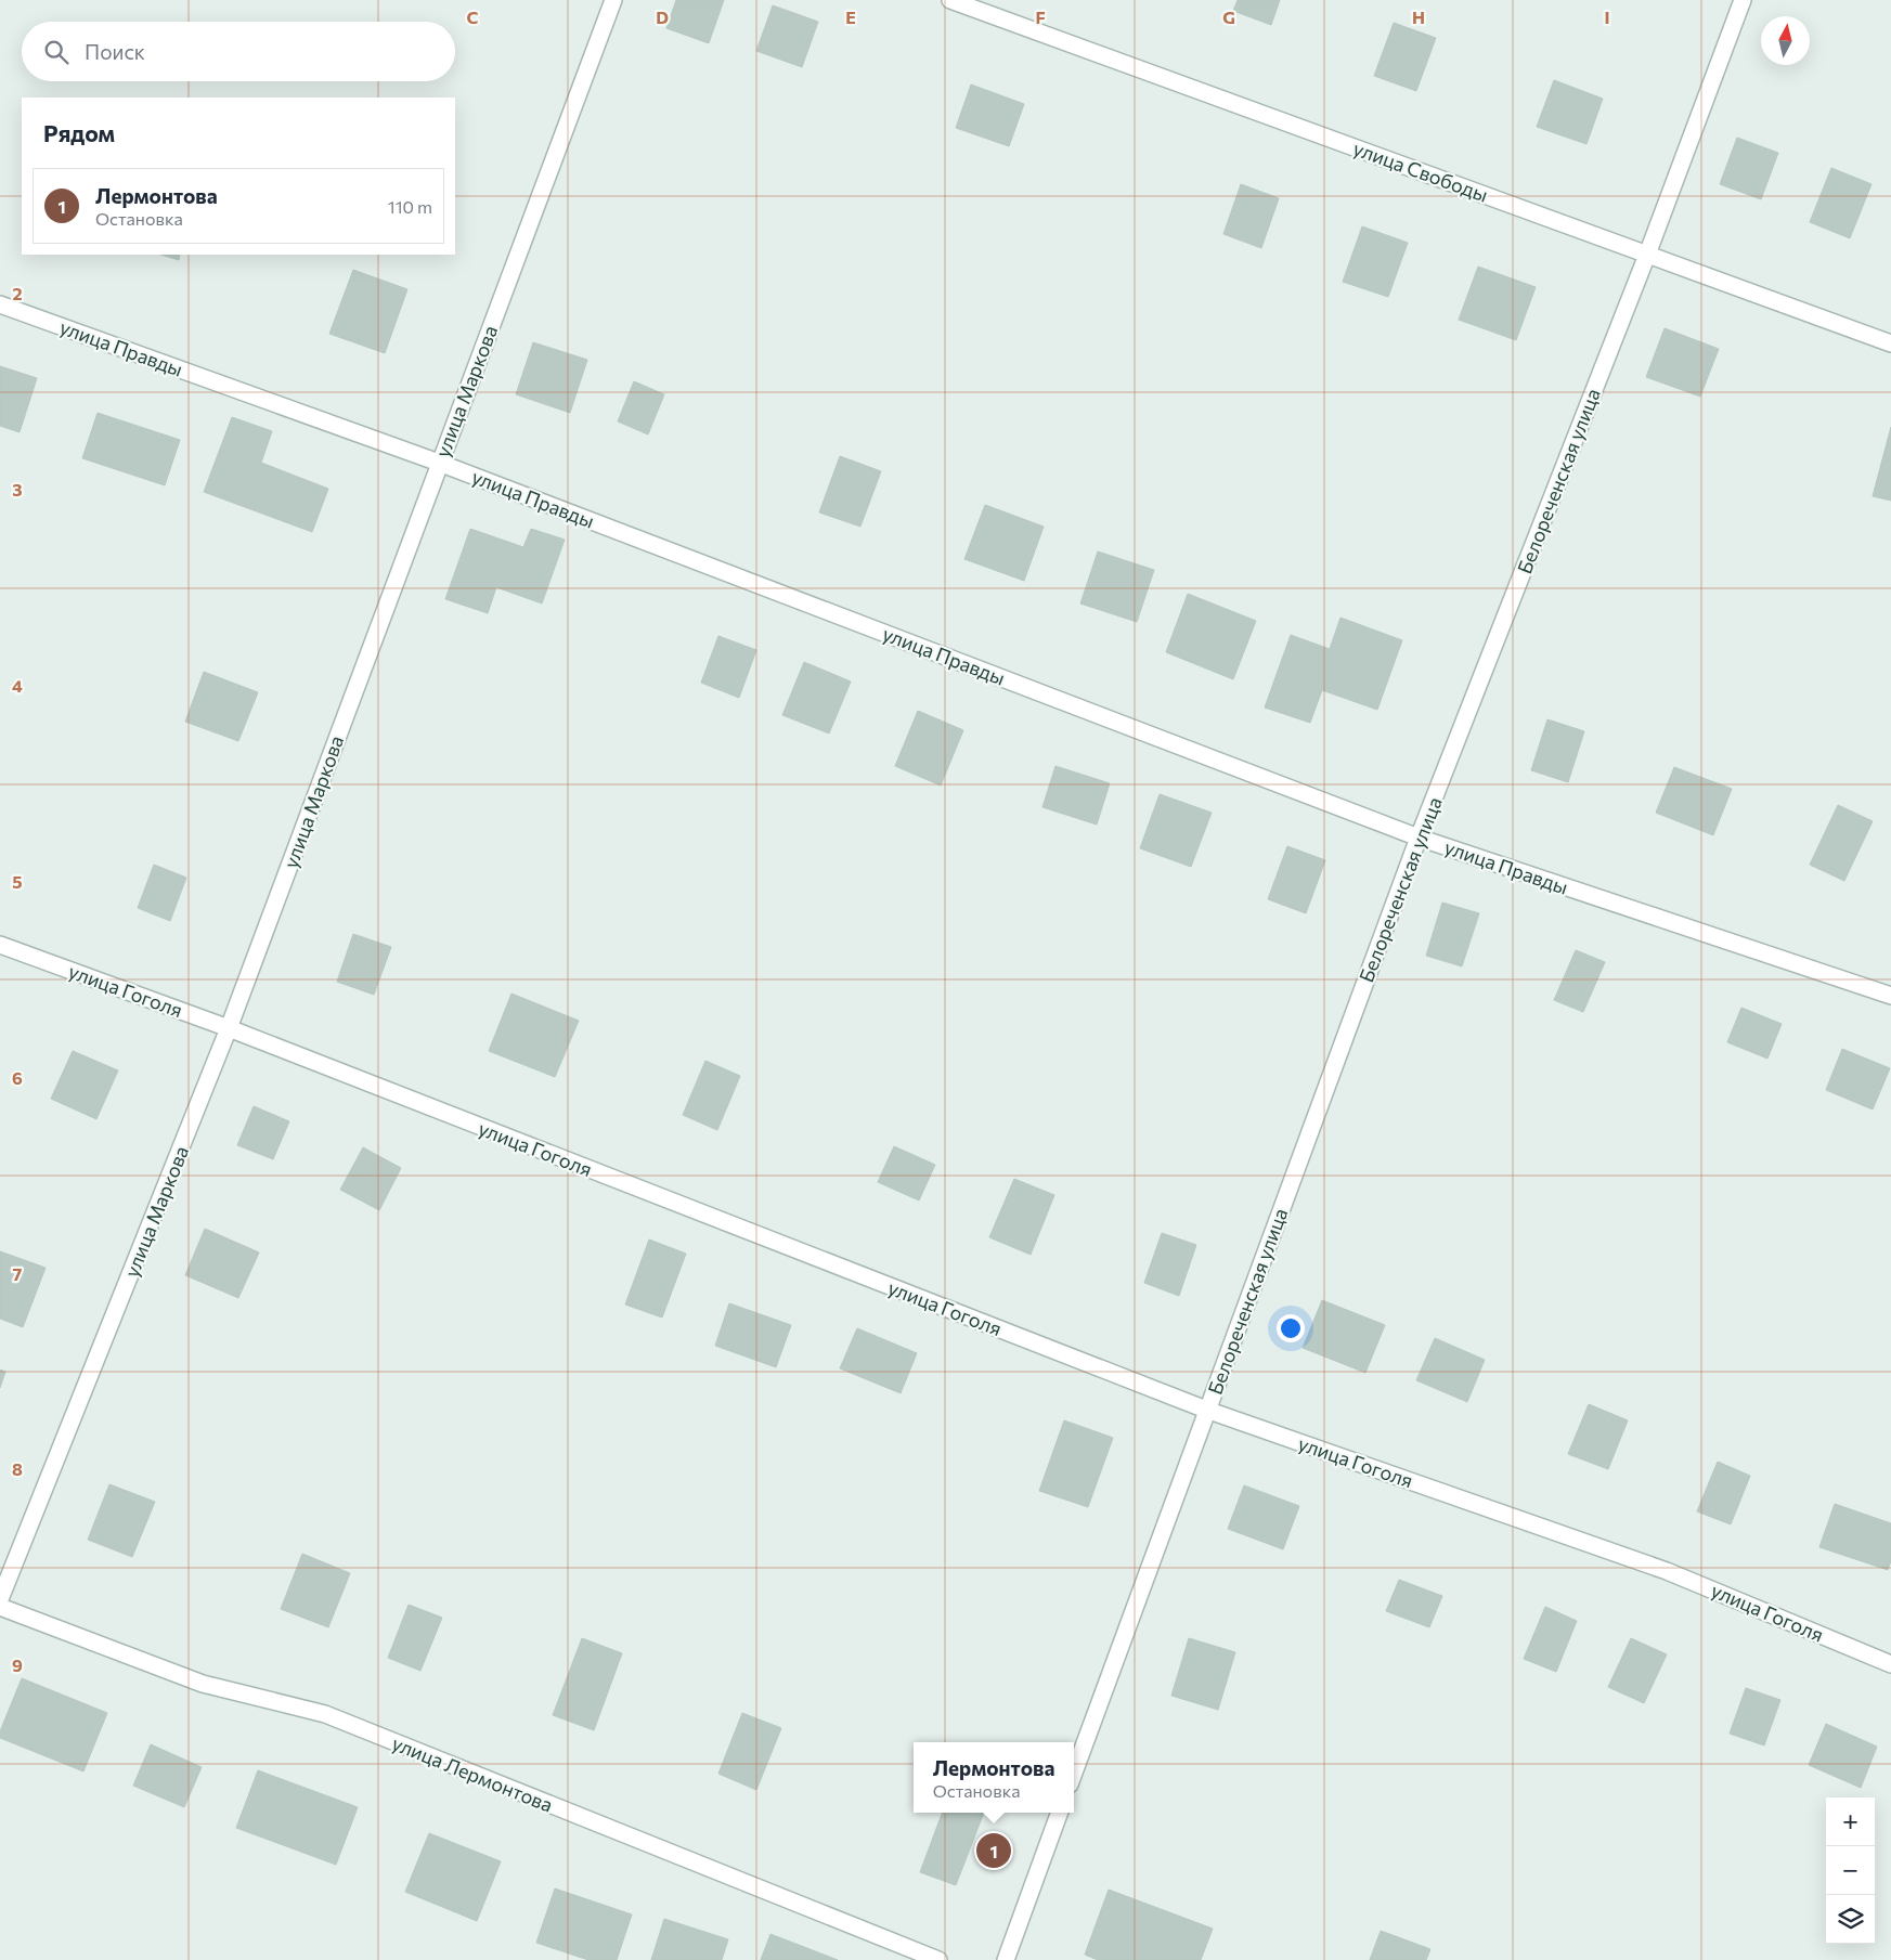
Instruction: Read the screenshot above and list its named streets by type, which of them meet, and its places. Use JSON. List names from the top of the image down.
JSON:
{
  "streets": {
    "street": [
      "улица Свободы",
      "улица Правды",
      "улица Маркова",
      "Белореченская улица",
      "улица Гоголя",
      "улица Лермонтова"
    ]
  },
  "crossings": [
    ["улица Свободы", "Белореченская улица"],
    ["улица Правды", "улица Маркова"],
    ["улица Правды", "Белореченская улица"],
    ["улица Маркова", "улица Гоголя"],
    ["Белореченская улица", "улица Гоголя"]
  ],
  "north": "top",
  "page": {
    "search": "Поиск",
    "heading": "Рядом",
    "list": [
      {
        "mark": "1",
        "name": "Лермонтова",
        "note": "Остановка",
        "value": "110 m"
      }
    ],
    "popup": ["Лермонтова", "Остановка"],
    "map_buttons": ["+", "−"],
    "pins": "1"
  },
  "grid": {
    "columns": [
      "C",
      "D",
      "E",
      "F",
      "G",
      "H",
      "I"
    ],
    "rows": [
      "2",
      "3",
      "4",
      "5",
      "6",
      "7",
      "8",
      "9"
    ]
  }
}
